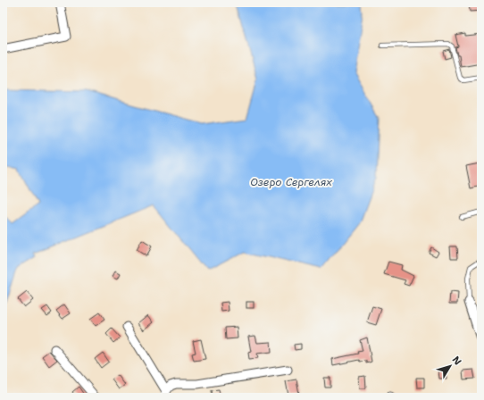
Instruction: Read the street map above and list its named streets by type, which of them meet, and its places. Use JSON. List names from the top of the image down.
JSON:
{
  "water": ["Озеро Сергелях"],
  "north": "top right"
}
